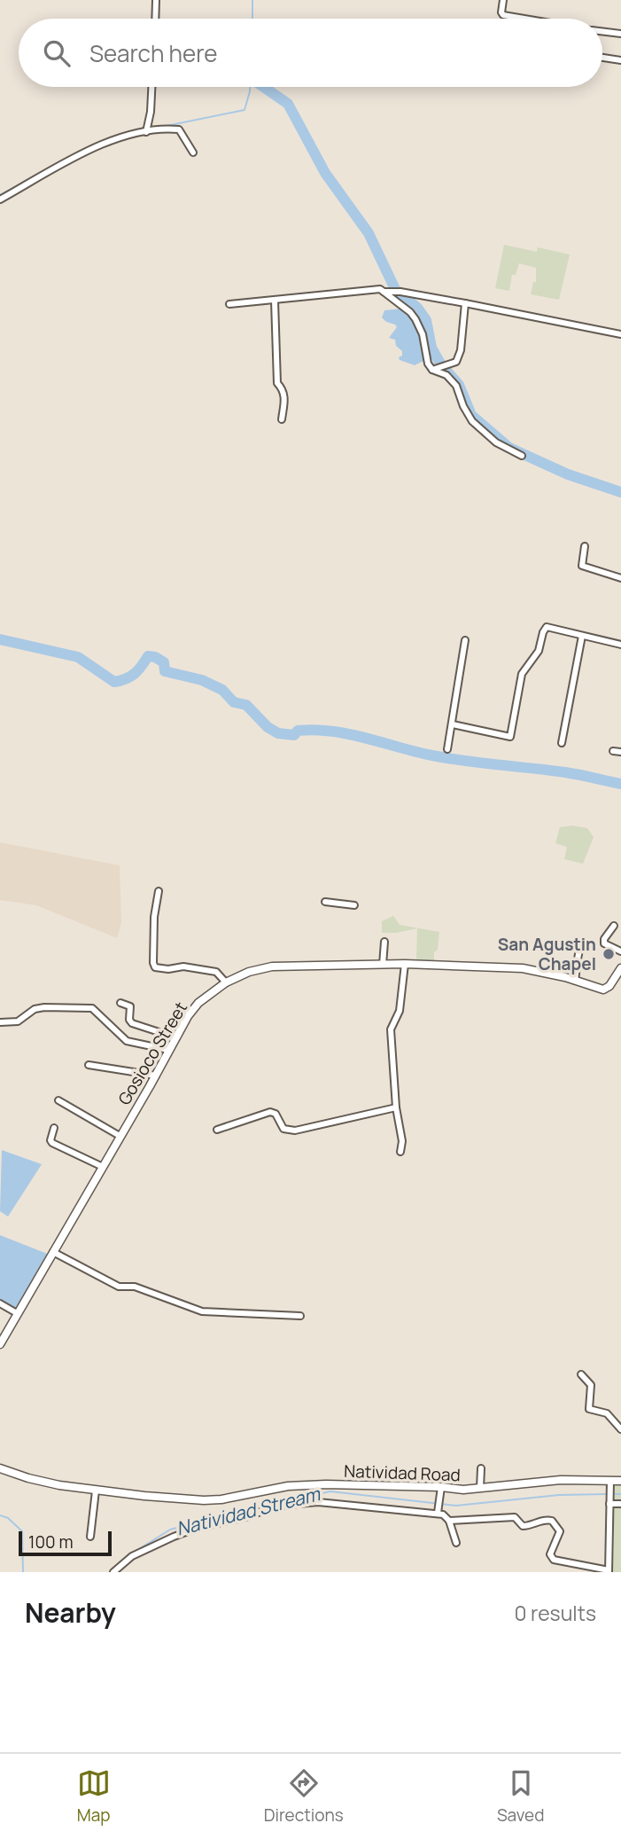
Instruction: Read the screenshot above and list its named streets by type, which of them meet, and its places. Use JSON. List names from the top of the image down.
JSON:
{
  "streets": {
    "street": ["Gosioco Street", "Natividad Road"]
  },
  "water": ["Natividad Stream"],
  "places": ["San Agustin Chapel"],
  "scale_bar": "100 m",
  "page": {
    "search": "Search here",
    "scale": "100 m",
    "heading": ["Nearby", "0 results"],
    "nav": ["Map", "Directions", "Saved"]
  }
}
